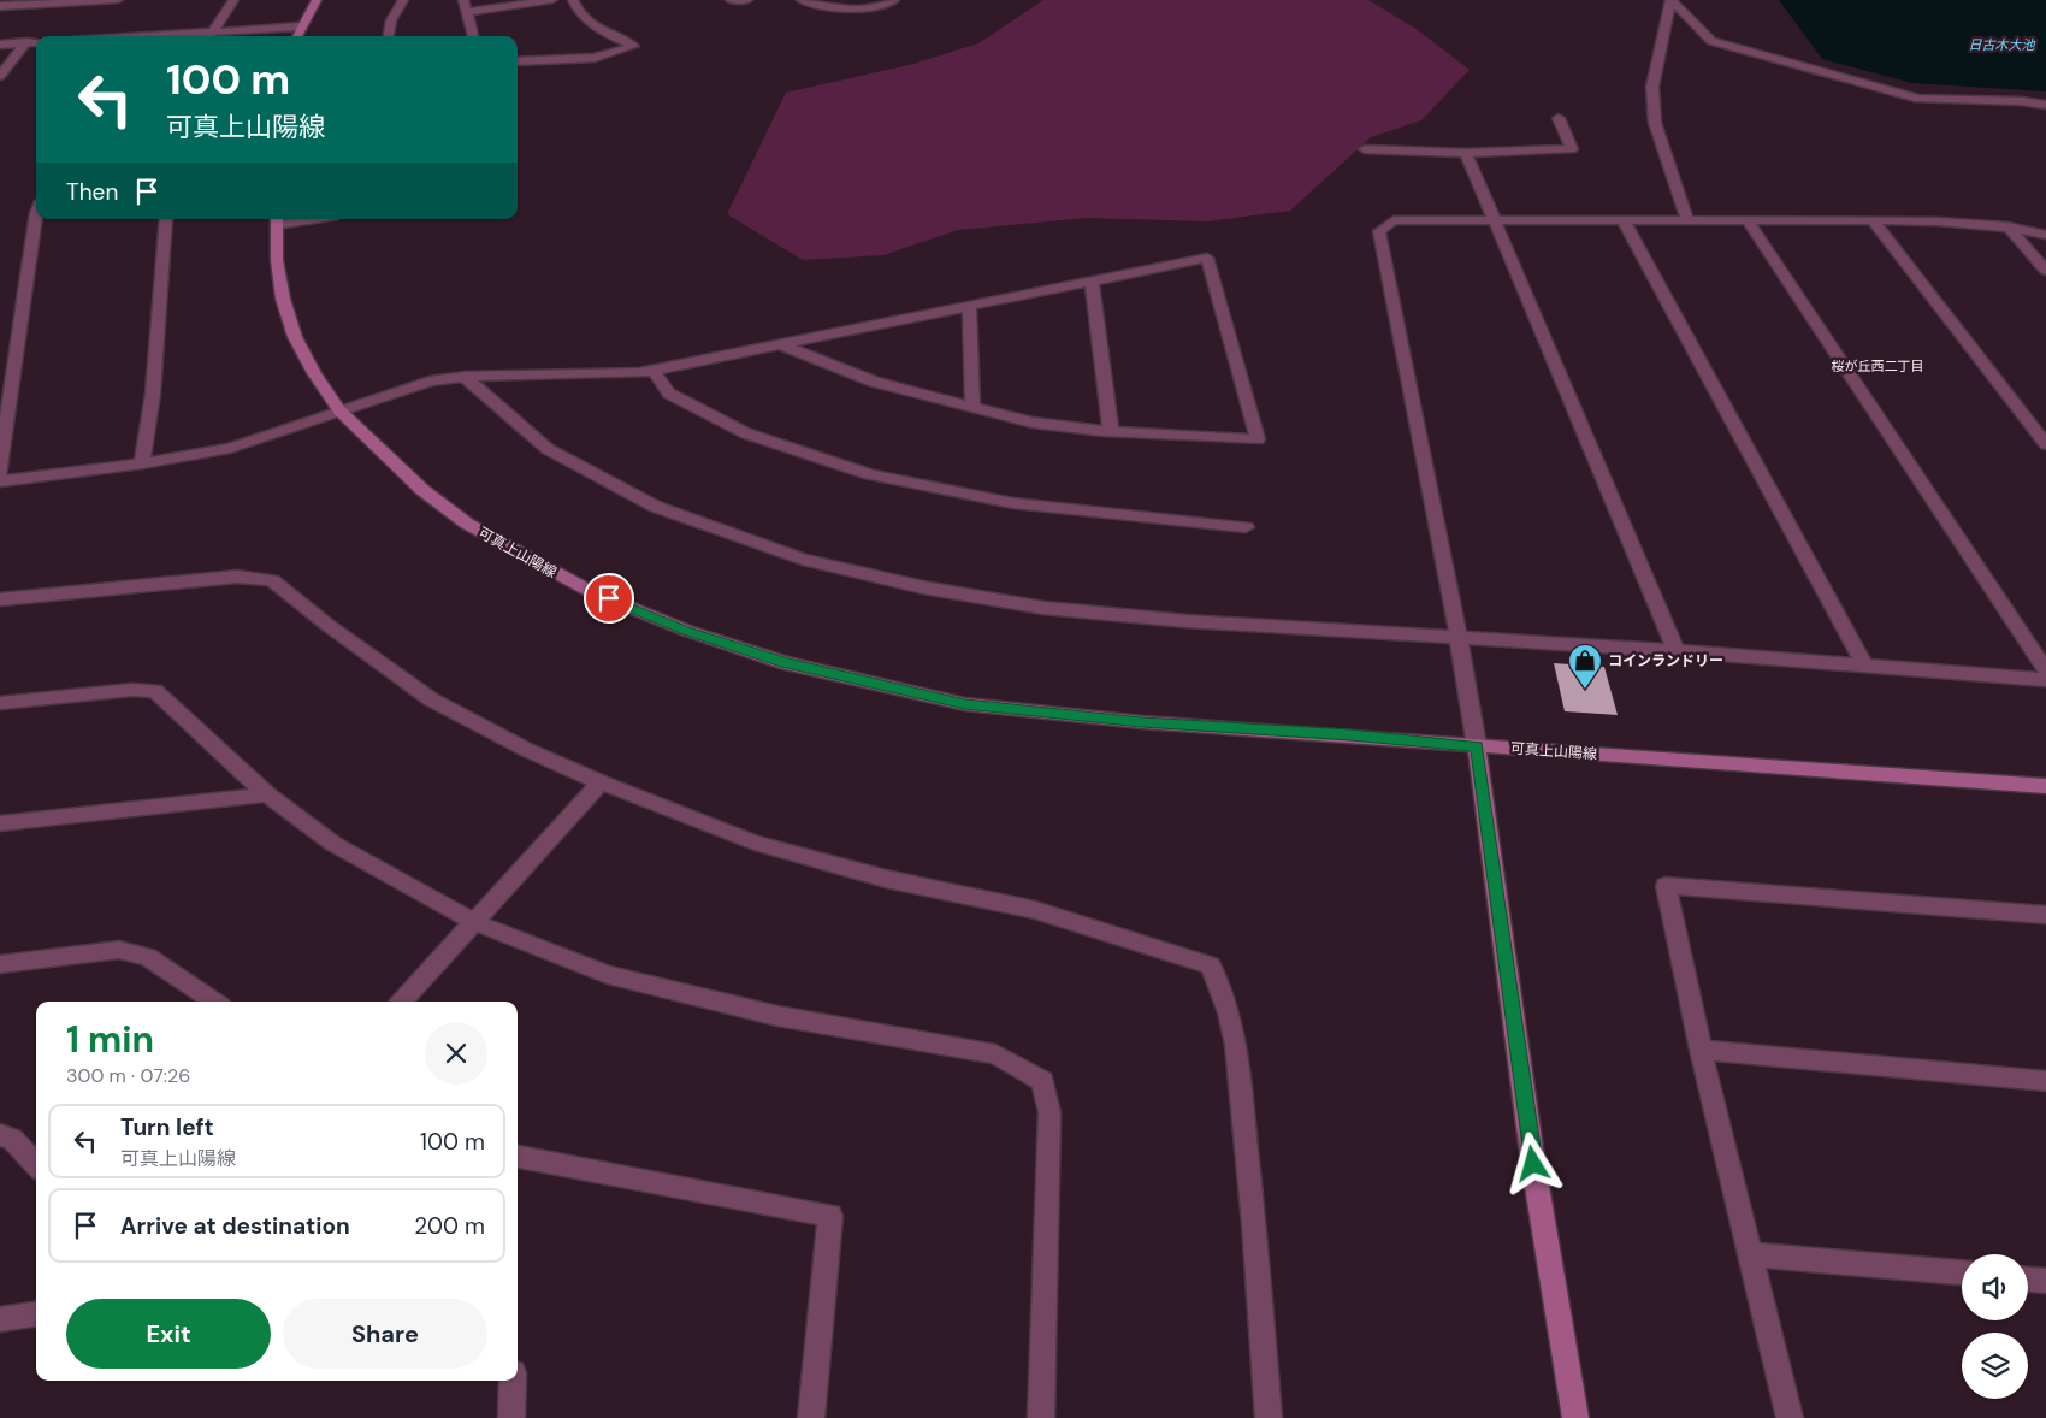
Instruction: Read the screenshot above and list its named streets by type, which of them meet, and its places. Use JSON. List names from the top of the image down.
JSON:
{
  "streets": {
    "main road": ["可真上山陽線"]
  },
  "districts": ["桜が丘西二丁目"],
  "water": ["日古木大池"],
  "places": {
    "shop": ["コインランドリー"]
  },
  "page": {
    "turn": ["100 m", "可真上山陽線"],
    "then": "Then",
    "heading": ["1 min", "300 m · 07:26"],
    "list": [
      {
        "name": "Turn left",
        "note": "可真上山陽線",
        "value": "100 m"
      },
      {
        "name": "Arrive at destination",
        "value": "200 m"
      }
    ],
    "buttons": ["Exit", "Share"]
  }
}
